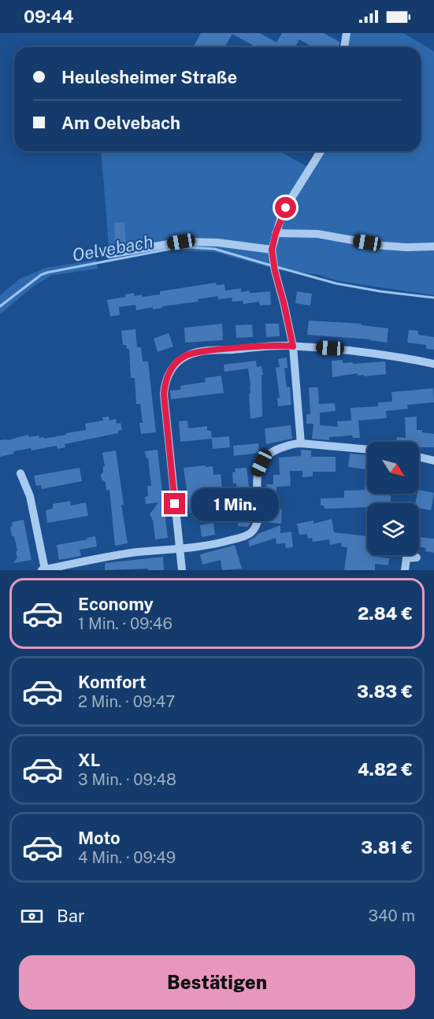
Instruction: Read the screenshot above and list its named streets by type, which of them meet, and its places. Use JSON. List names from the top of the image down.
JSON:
{
  "water": ["Oelvebach"],
  "north": "bottom right",
  "page": {
    "status": "09:44",
    "banner": ["Heulesheimer Straße", "Am Oelvebach"],
    "bubble": "1 Min.",
    "list": [
      {
        "name": "Economy",
        "note": "1 Min. · 09:46",
        "value": "2.84 €"
      },
      {
        "name": "Komfort",
        "note": "2 Min. · 09:47",
        "value": "3.83 €"
      },
      {
        "name": "XL",
        "note": "3 Min. · 09:48",
        "value": "4.82 €"
      },
      {
        "name": "Moto",
        "note": "4 Min. · 09:49",
        "value": "3.81 €"
      }
    ],
    "pay": ["Bar", "340 m"],
    "buttons": "Bestätigen"
  }
}
